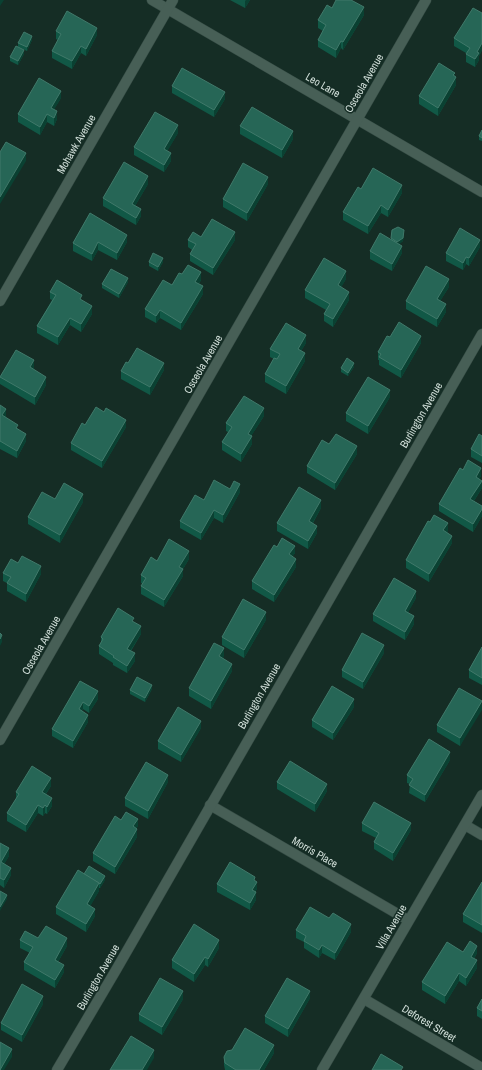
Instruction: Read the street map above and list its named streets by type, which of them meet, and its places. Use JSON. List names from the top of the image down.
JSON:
{
  "streets": {
    "street": [
      "Osceola Avenue",
      "Leo Lane",
      "Mohawk Avenue",
      "Burlington Avenue",
      "Morris Place",
      "Villa Avenue",
      "Deforest Street"
    ]
  },
  "crossings": [
    ["Osceola Avenue", "Leo Lane"],
    ["Leo Lane", "Mohawk Avenue"],
    ["Burlington Avenue", "Morris Place"],
    ["Morris Place", "Villa Avenue"],
    ["Villa Avenue", "Deforest Street"]
  ]
}
